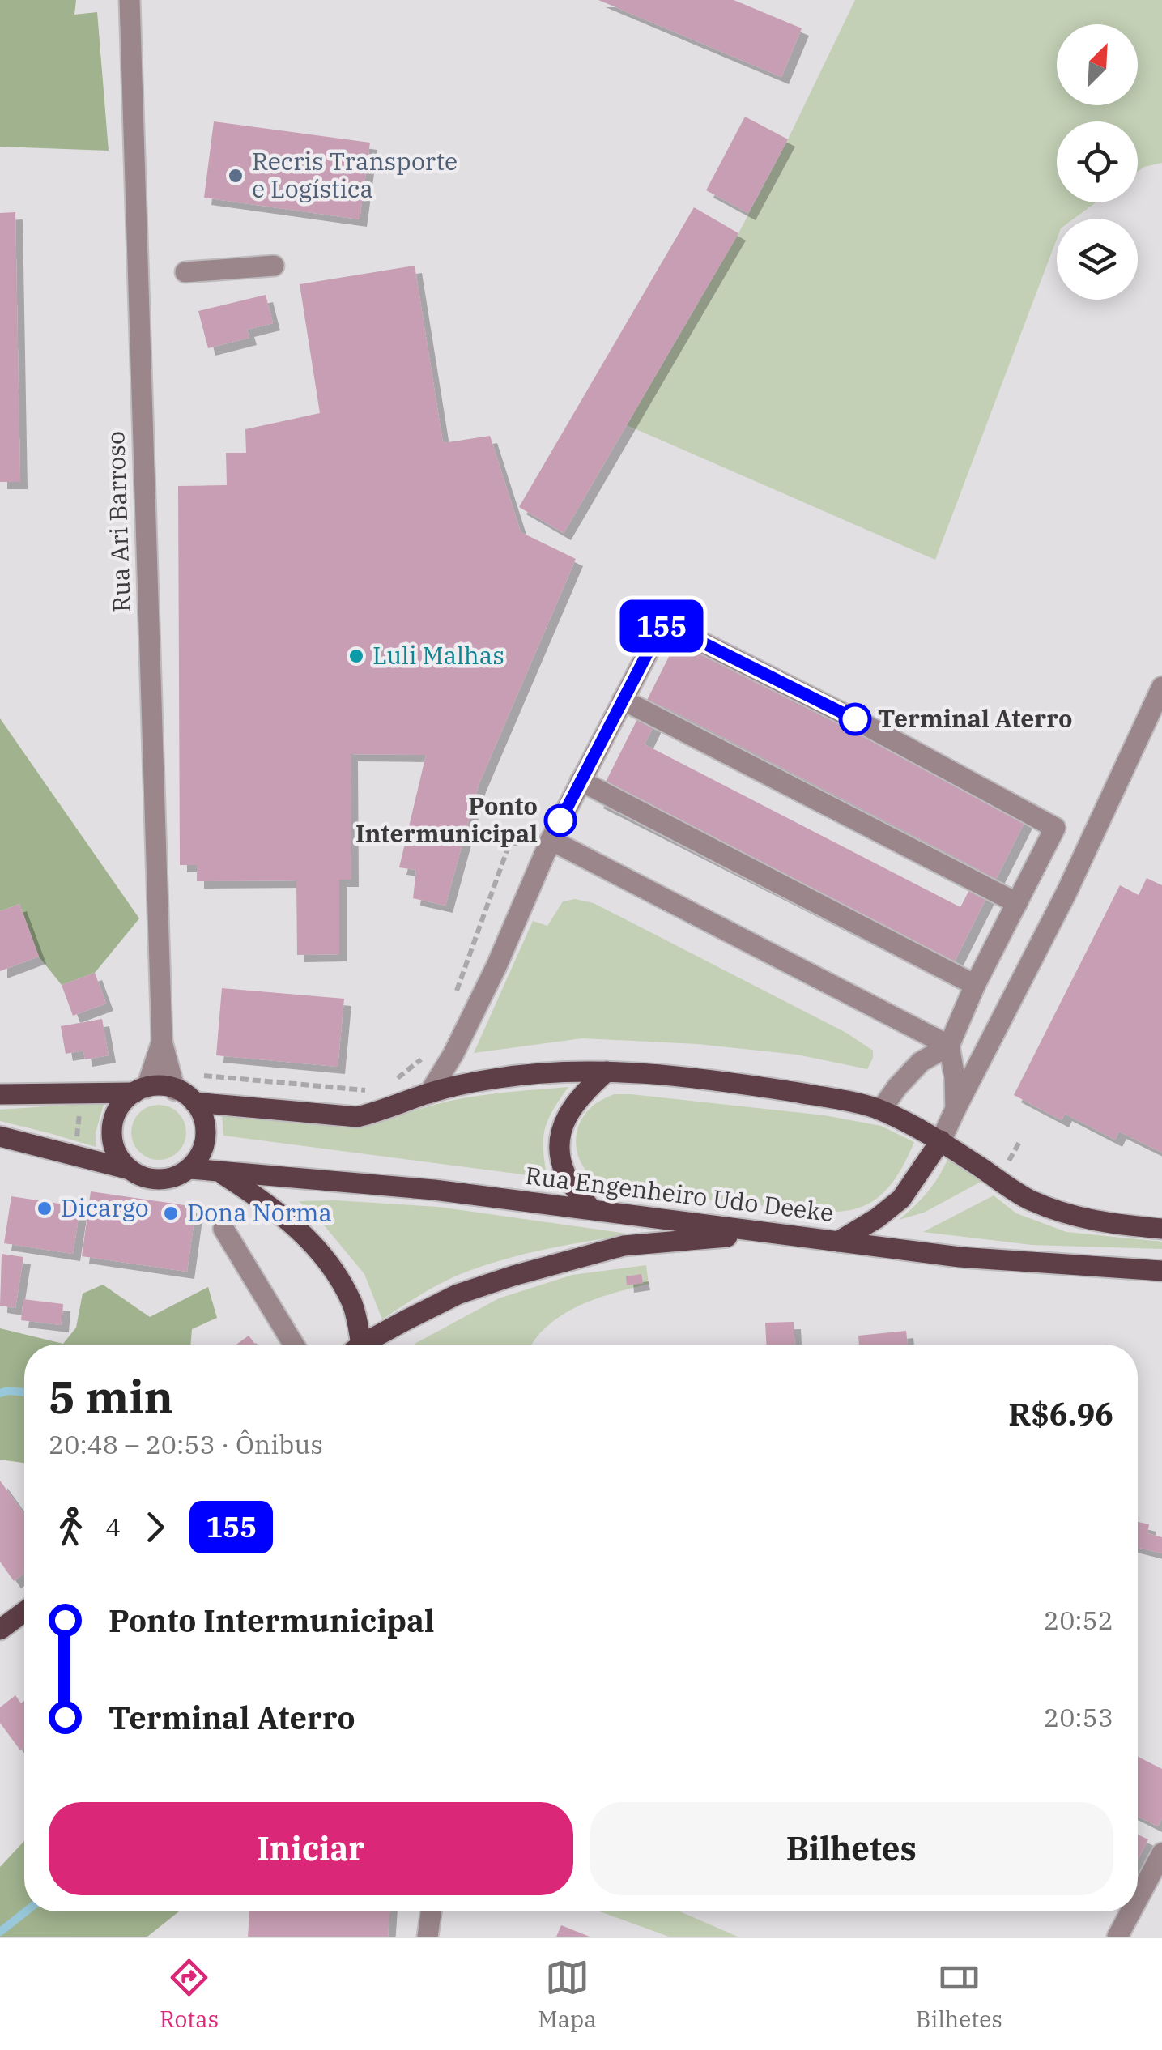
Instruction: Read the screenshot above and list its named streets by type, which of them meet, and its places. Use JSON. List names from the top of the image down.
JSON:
{
  "streets": {
    "main road": ["Rua Engenheiro Udo Deeke"],
    "street": ["Rua Ari Barroso"]
  },
  "crossings": [
    ["Rua Ari Barroso", "Rua Engenheiro Udo Deeke"]
  ],
  "places": [
    "Recris Transporte e Logística",
    "Luli Malhas",
    "Terminal Aterro",
    "Ponto Intermunicipal",
    "Dicargo",
    "Dona Norma"
  ],
  "lines": ["bus line 155"],
  "north": "top right",
  "page": {
    "on_map": "155",
    "heading": ["5 min", "20:48 – 20:53 · Ônibus", "R$6.96"],
    "legs": ["4", "155"],
    "list": [
      {
        "name": "Ponto Intermunicipal",
        "value": "20:52"
      },
      {
        "name": "Terminal Aterro",
        "value": "20:53"
      }
    ],
    "buttons": ["Iniciar", "Bilhetes"],
    "tabs": ["Rotas", "Mapa", "Bilhetes"]
  }
}
